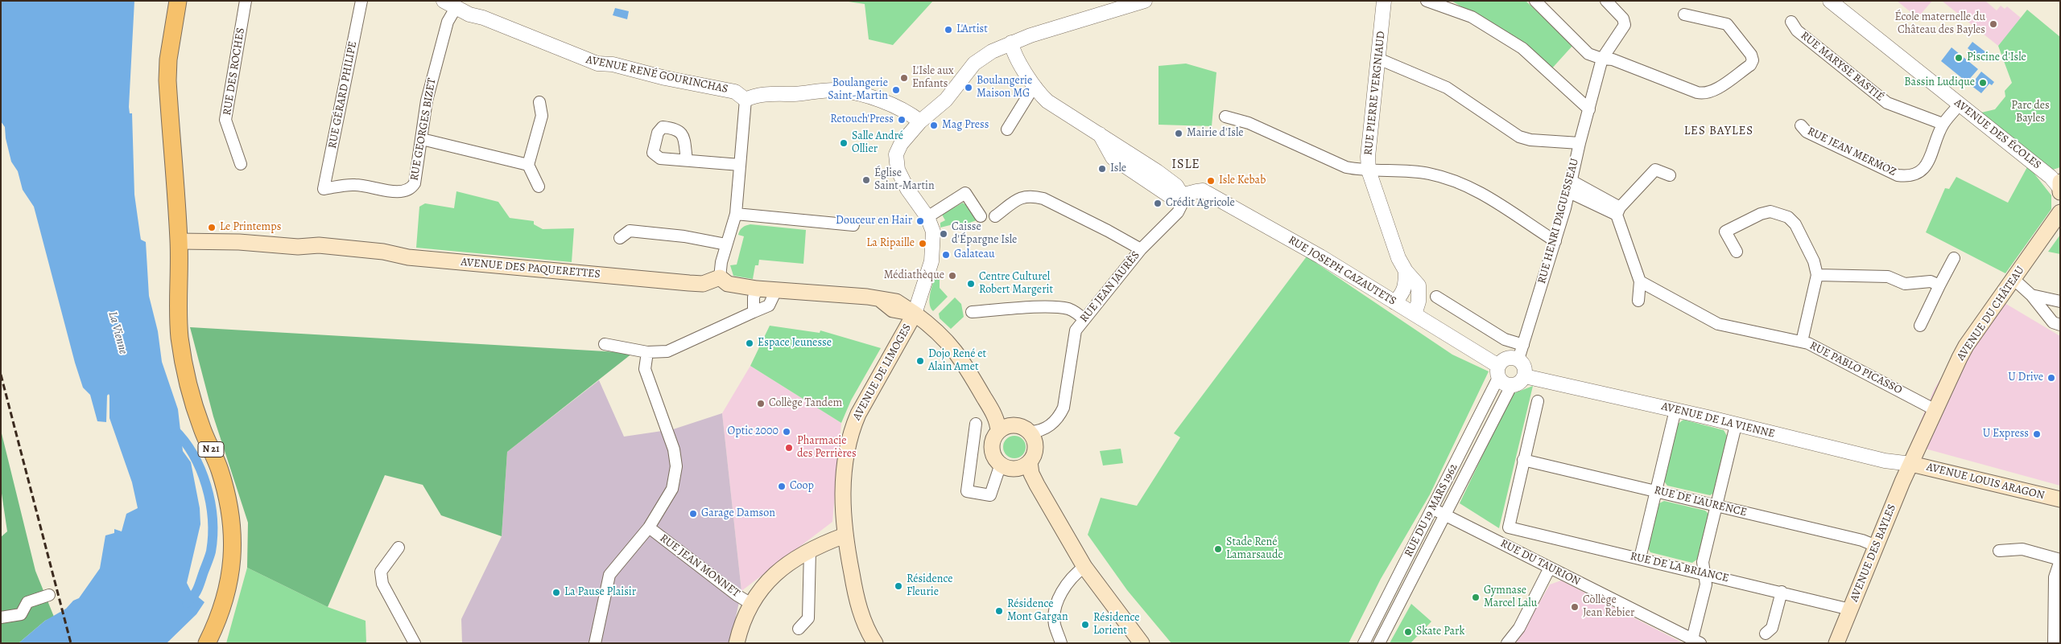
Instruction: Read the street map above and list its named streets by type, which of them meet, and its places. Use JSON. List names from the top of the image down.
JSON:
{
  "streets": {
    "main road": [
      "AVENUE DES PAQUERETTES",
      "AVENUE DU CHÂTEAU",
      "AVENUE DE LIMOGES",
      "N 21",
      "AVENUE LOUIS ARAGON",
      "AVENUE DES BAYLES"
    ],
    "street": [
      "RUE MARYSE BASTIÉ",
      "RUE DES ROCHES",
      "AVENUE RENÉ GOURINCHAS",
      "RUE PIERRE VERGNIAUD",
      "RUE GÉRARD PHILIPE",
      "RUE GEORGES BIZET",
      "AVENUE DES ÉCOLES",
      "RUE JEAN MERMOZ",
      "RUE HENRI D'AGUESSEAU",
      "RUE JOSEPH CAZAUTETS",
      "RUE JEAN JAURÈS",
      "RUE PABLO PICASSO",
      "AVENUE DE LA VIENNE",
      "RUE DE L'AURENCE",
      "RUE DU 19 MARS 1962",
      "RUE DU TAURION",
      "RUE JEAN MONNET",
      "RUE DE LA BRIANCE"
    ]
  },
  "crossings": [
    ["RUE MARYSE BASTIÉ", "RUE JEAN MERMOZ"],
    ["AVENUE RENÉ GOURINCHAS", "RUE GEORGES BIZET"],
    ["RUE GÉRARD PHILIPE", "RUE GEORGES BIZET"],
    ["AVENUE DES ÉCOLES", "RUE JEAN MERMOZ"],
    ["RUE HENRI D'AGUESSEAU", "RUE JOSEPH CAZAUTETS"],
    ["RUE HENRI D'AGUESSEAU", "AVENUE DE LA VIENNE"],
    ["RUE HENRI D'AGUESSEAU", "RUE DU 19 MARS 1962"],
    ["AVENUE DES PAQUERETTES", "N 21"],
    ["RUE JOSEPH CAZAUTETS", "RUE JEAN JAURÈS"],
    ["RUE JOSEPH CAZAUTETS", "AVENUE DE LA VIENNE"],
    ["RUE JOSEPH CAZAUTETS", "RUE DU 19 MARS 1962"],
    ["AVENUE DU CHÂTEAU", "RUE PABLO PICASSO"],
    ["AVENUE DU CHÂTEAU", "AVENUE DE LA VIENNE"],
    ["AVENUE DU CHÂTEAU", "AVENUE LOUIS ARAGON"],
    ["AVENUE DU CHÂTEAU", "AVENUE DES BAYLES"],
    ["AVENUE DE LA VIENNE", "AVENUE LOUIS ARAGON"],
    ["AVENUE DE LA VIENNE", "RUE DU 19 MARS 1962"],
    ["AVENUE DE LA VIENNE", "AVENUE DES BAYLES"],
    ["AVENUE LOUIS ARAGON", "AVENUE DES BAYLES"],
    ["RUE DE L'AURENCE", "AVENUE DES BAYLES"],
    ["RUE DE L'AURENCE", "RUE DE LA BRIANCE"],
    ["RUE DU 19 MARS 1962", "RUE DU TAURION"],
    ["AVENUE DES BAYLES", "RUE DE LA BRIANCE"]
  ],
  "districts": ["LES BAYLES", "ISLE"],
  "water": ["La Vienne"],
  "parks": ["Parc des Bayles"],
  "places": [
    "École maternelle du Château des Bayles",
    "L'Artist",
    "Piscine d'Isle",
    "L'Isle aux Enfants",
    "Bassin Ludique",
    "Boulangerie Maison MG",
    "Boulangerie Saint-Martin",
    "Retouch'Press",
    "Mag Press",
    "Mairie d'Isle",
    "Salle André Ollier",
    "Isle",
    "Église Saint-Martin",
    "Isle Kebab",
    "Crédit Agricole",
    "Douceur en Hair",
    "Le Printemps",
    "Caisse d'Épargne Isle",
    "La Ripaille",
    "Galateau",
    "Médiathèque",
    "Centre Culturel Robert Margerit",
    "Espace Jeunesse",
    "Dojo René et Alain Amet",
    "U Drive",
    "Collège Tandem",
    "Optic 2000",
    "U Express",
    "Pharmacie des Perrières",
    "Coop",
    "Garage Damson",
    "Stade René Lamarsaude",
    "Résidence Fleurie",
    "La Pause Plaisir",
    "Gymnase Marcel Lalu",
    "Collège Jean Rebier",
    "Résidence Mont Gargan",
    "Résidence Lorient",
    "Skate Park"
  ]
}
